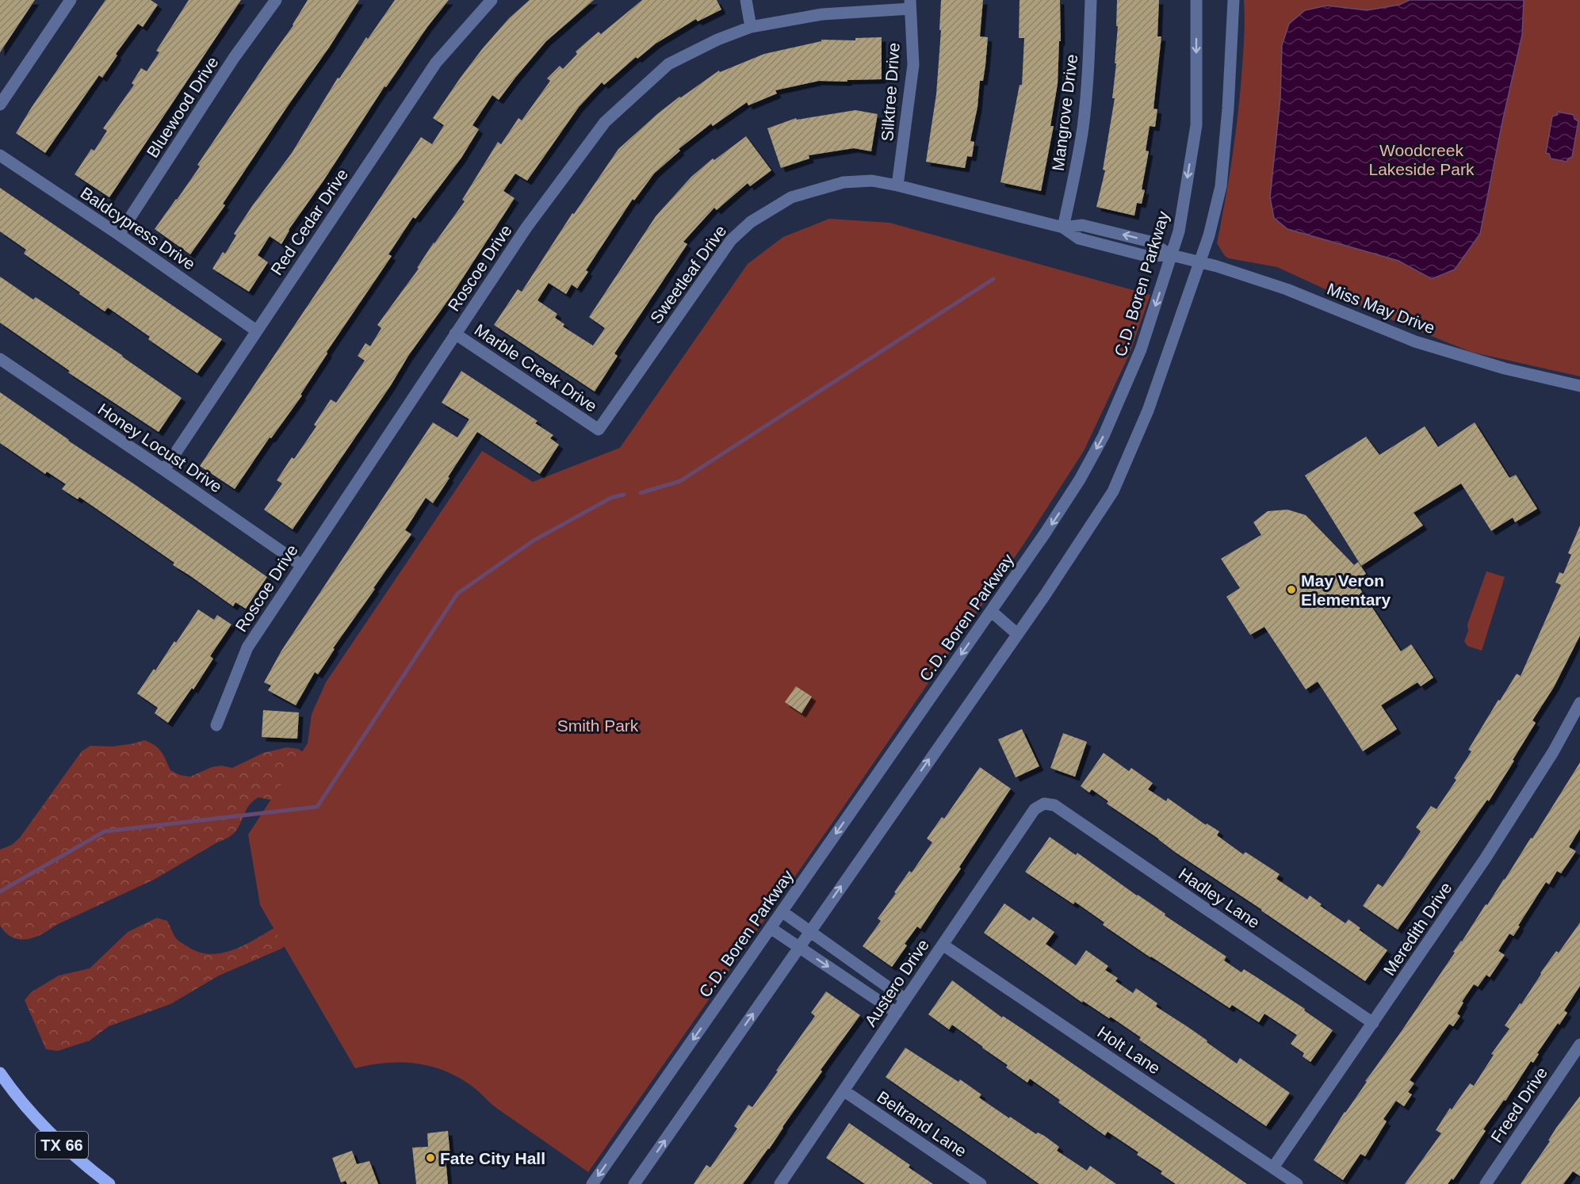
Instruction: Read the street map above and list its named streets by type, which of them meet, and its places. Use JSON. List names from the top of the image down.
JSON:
{
  "streets": {
    "main road": ["TX 66"],
    "street": [
      "Silktree Drive",
      "Bluewood Drive",
      "Mangrove Drive",
      "Red Cedar Drive",
      "Baldcypress Drive",
      "Roscoe Drive",
      "Sweetleaf Drive",
      "C.D. Boren Parkway",
      "Miss May Drive",
      "Marble Creek Drive",
      "Honey Locust Drive",
      "Hadley Lane",
      "Meredith Drive",
      "Austero Drive",
      "Holt Lane",
      "Freed Drive",
      "Beltrand Lane"
    ]
  },
  "crossings": [
    ["Silktree Drive", "Roscoe Drive"],
    ["Silktree Drive", "Sweetleaf Drive"],
    ["Bluewood Drive", "Baldcypress Drive"],
    ["Mangrove Drive", "Sweetleaf Drive"],
    ["Red Cedar Drive", "Baldcypress Drive"],
    ["Red Cedar Drive", "Honey Locust Drive"],
    ["Roscoe Drive", "Marble Creek Drive"],
    ["Roscoe Drive", "Honey Locust Drive"],
    ["Sweetleaf Drive", "C.D. Boren Parkway"],
    ["Sweetleaf Drive", "Miss May Drive"],
    ["Sweetleaf Drive", "Marble Creek Drive"],
    ["C.D. Boren Parkway", "Miss May Drive"],
    ["Hadley Lane", "Meredith Drive"],
    ["Hadley Lane", "Austero Drive"],
    ["Meredith Drive", "Holt Lane"],
    ["Austero Drive", "Holt Lane"],
    ["Austero Drive", "Beltrand Lane"]
  ],
  "parks": ["Woodcreek Lakeside Park", "Smith Park"],
  "places": ["May Veron Elementary", "Fate City Hall"]
}
